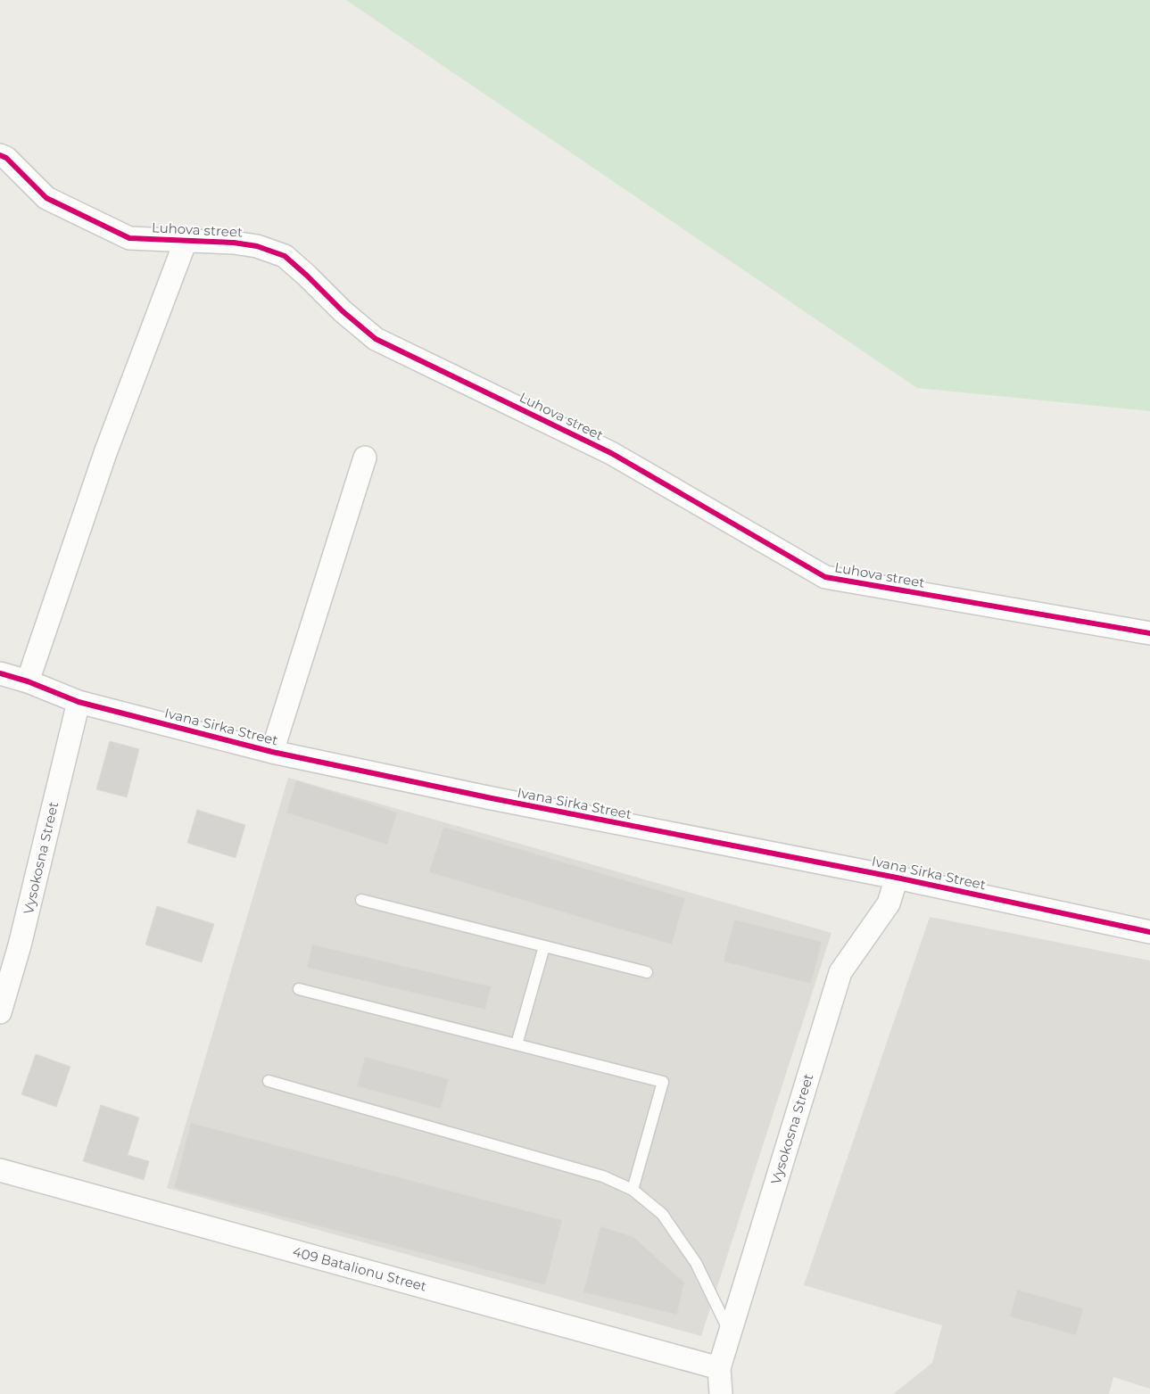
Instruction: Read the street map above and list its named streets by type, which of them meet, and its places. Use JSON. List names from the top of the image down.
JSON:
{
  "streets": {
    "street": [
      "Luhova street",
      "Ivana Sirka Street",
      "Vysokosna Street",
      "409 Batalionu Street"
    ]
  },
  "crossings": [
    ["Ivana Sirka Street", "Vysokosna Street"],
    ["Vysokosna Street", "409 Batalionu Street"]
  ]
}
